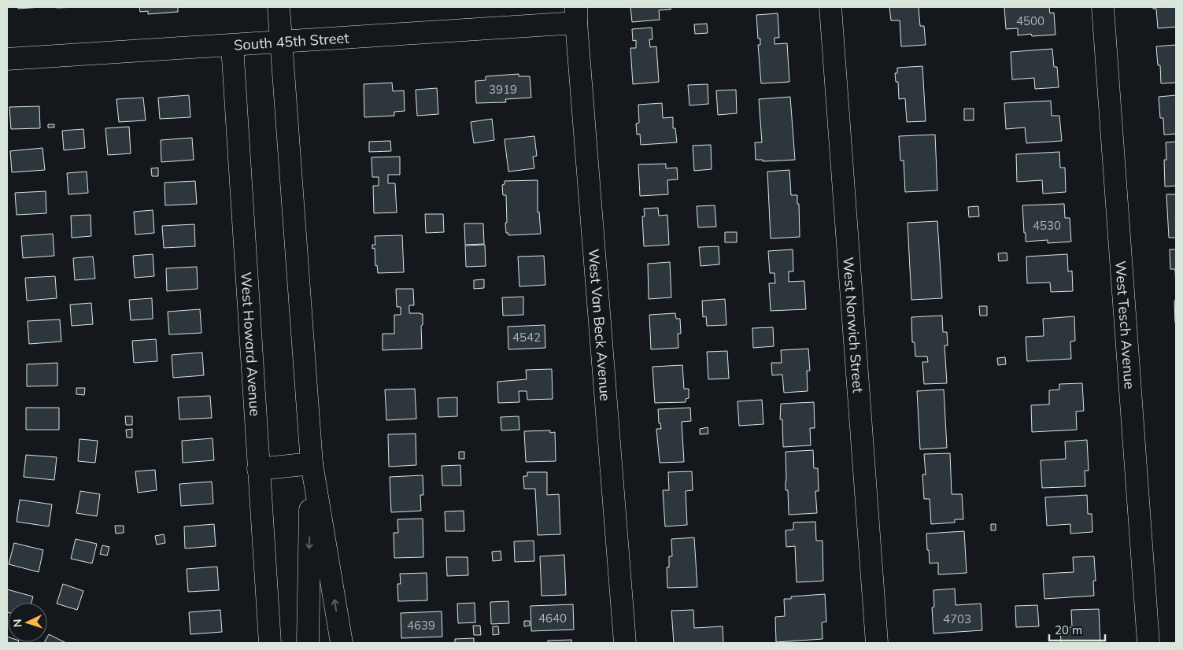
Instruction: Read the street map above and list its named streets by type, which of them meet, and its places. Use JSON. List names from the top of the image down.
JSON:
{
  "streets": {
    "street": [
      "South 45th Street",
      "West Van Beck Avenue",
      "West Norwich Street",
      "West Tesch Avenue",
      "West Howard Avenue"
    ]
  },
  "crossings": [
    ["South 45th Street", "West Van Beck Avenue"],
    ["South 45th Street", "West Howard Avenue"]
  ],
  "house_numbers": [
    "4500",
    "3919",
    "4530",
    "4542",
    "4640",
    "4703",
    "4639"
  ],
  "scale_bar": "20 m",
  "north": "left"
}
